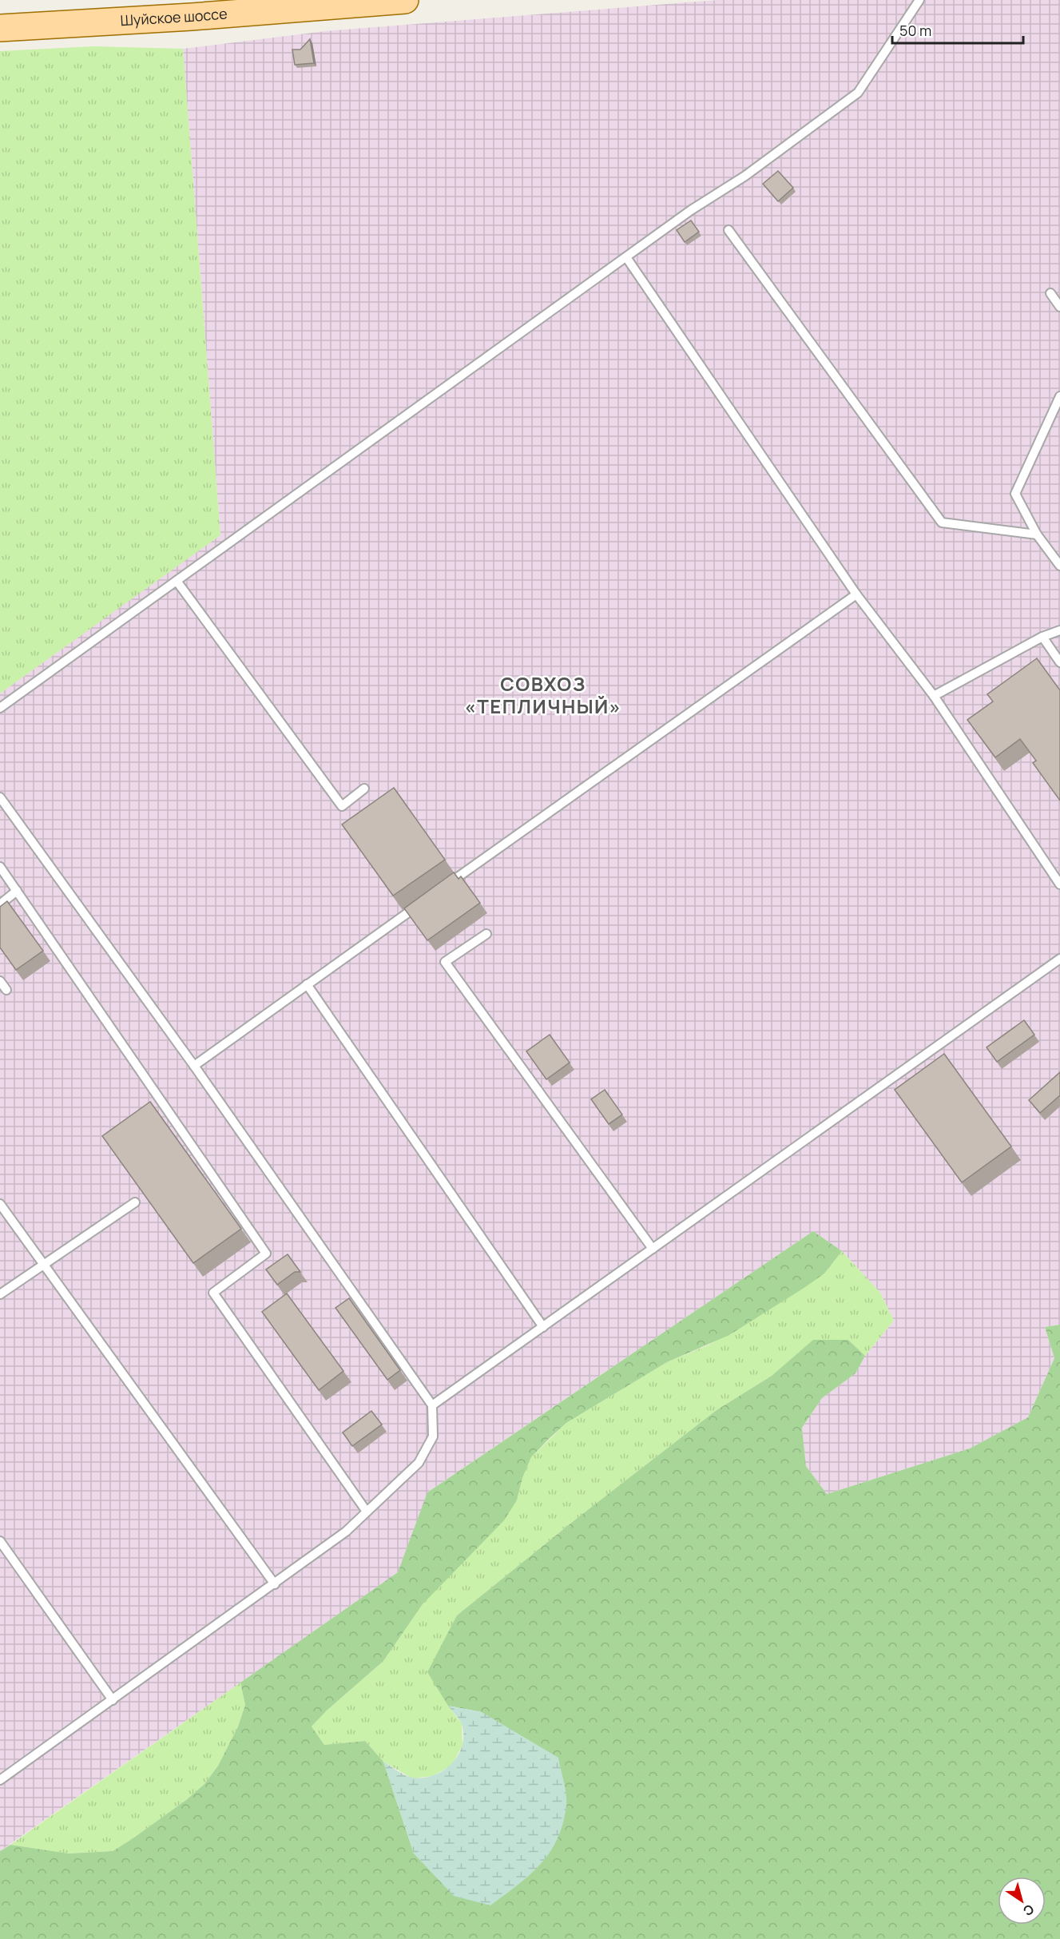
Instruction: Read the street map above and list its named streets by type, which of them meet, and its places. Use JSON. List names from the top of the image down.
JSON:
{
  "streets": {
    "main road": ["Шуйское шоссе"]
  },
  "districts": ["СОВХОЗ «ТЕПЛИЧНЫЙ»"],
  "scale_bar": "50 m",
  "north": "bottom right"
}
